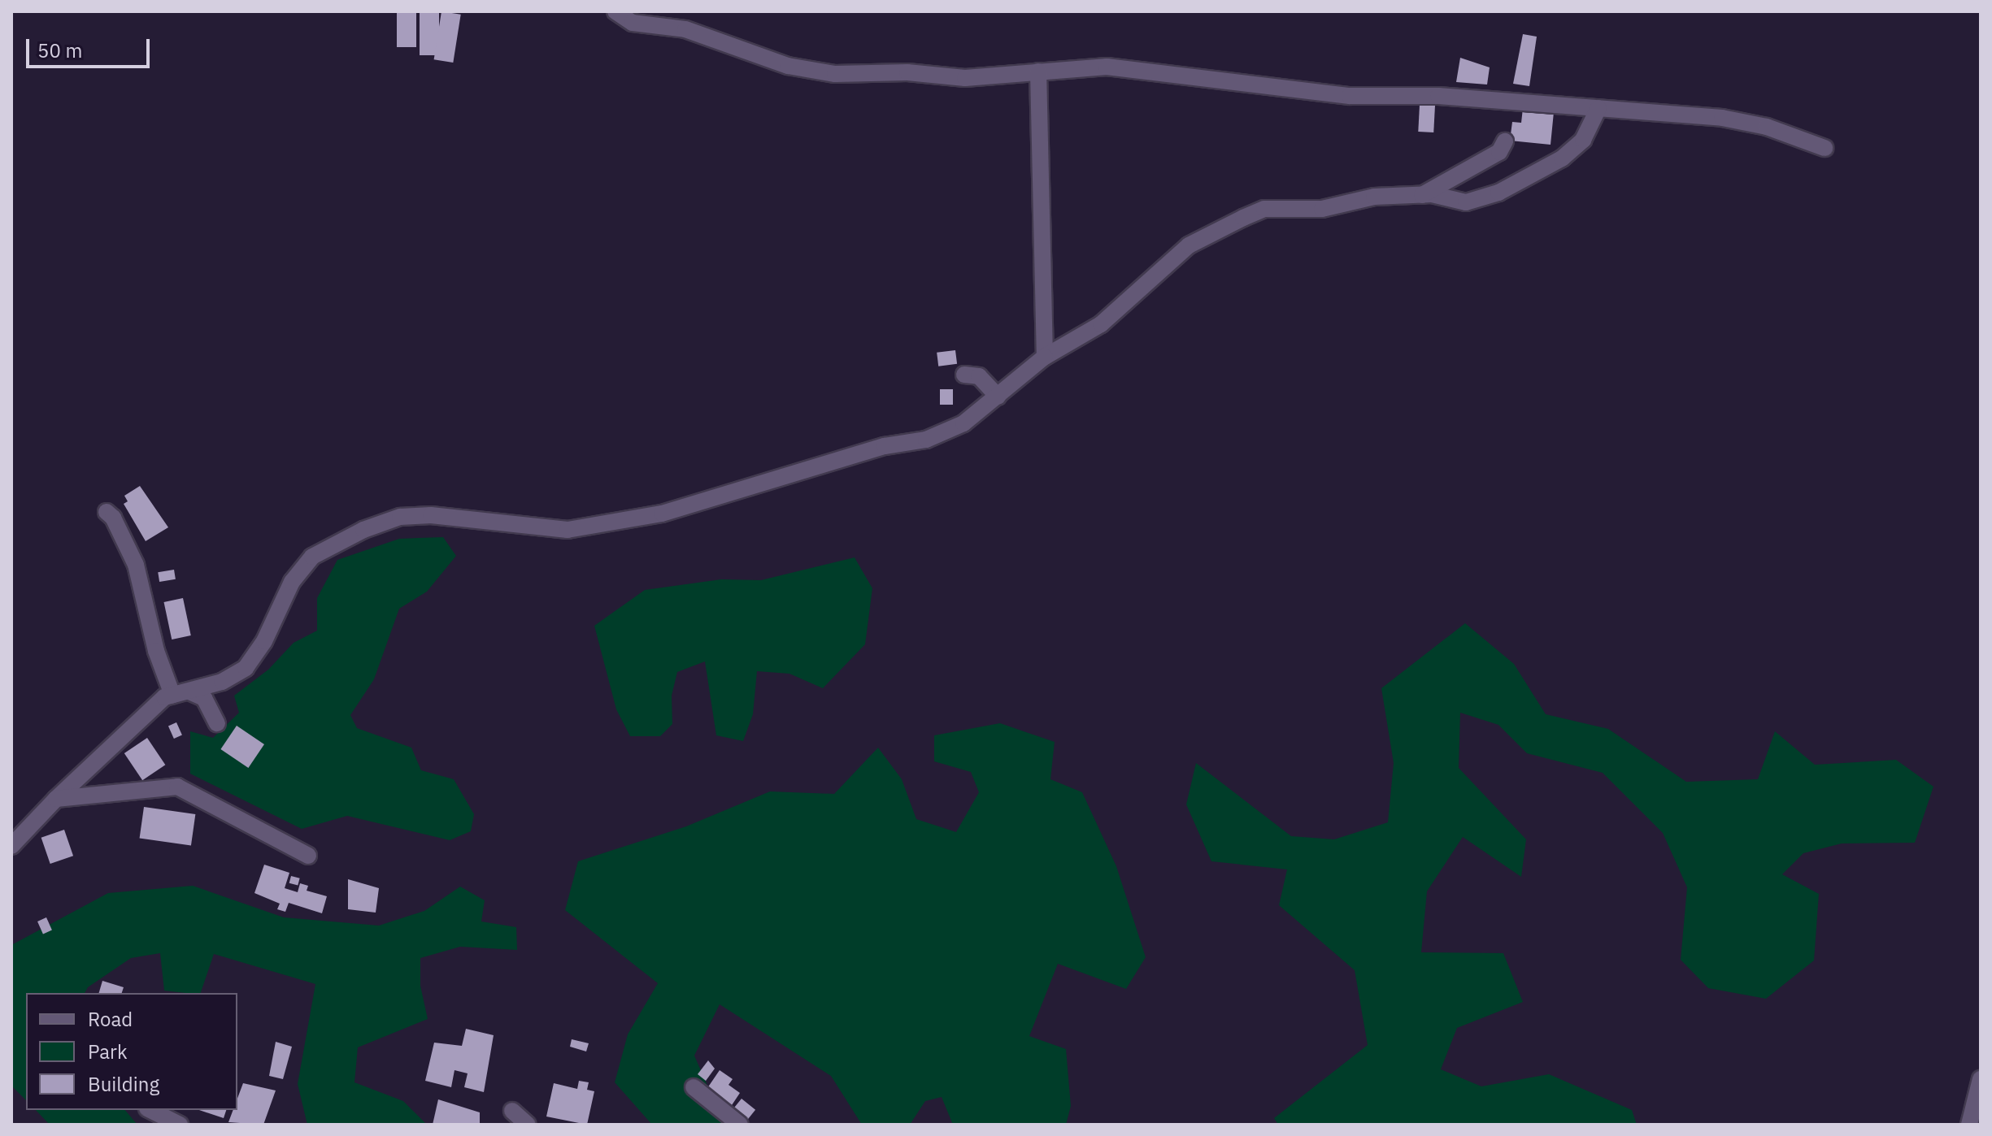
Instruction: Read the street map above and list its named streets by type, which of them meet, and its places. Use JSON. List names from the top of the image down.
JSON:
{
  "legend": ["Road", "Park", "Building"],
  "scale_bar": "50 m"
}
